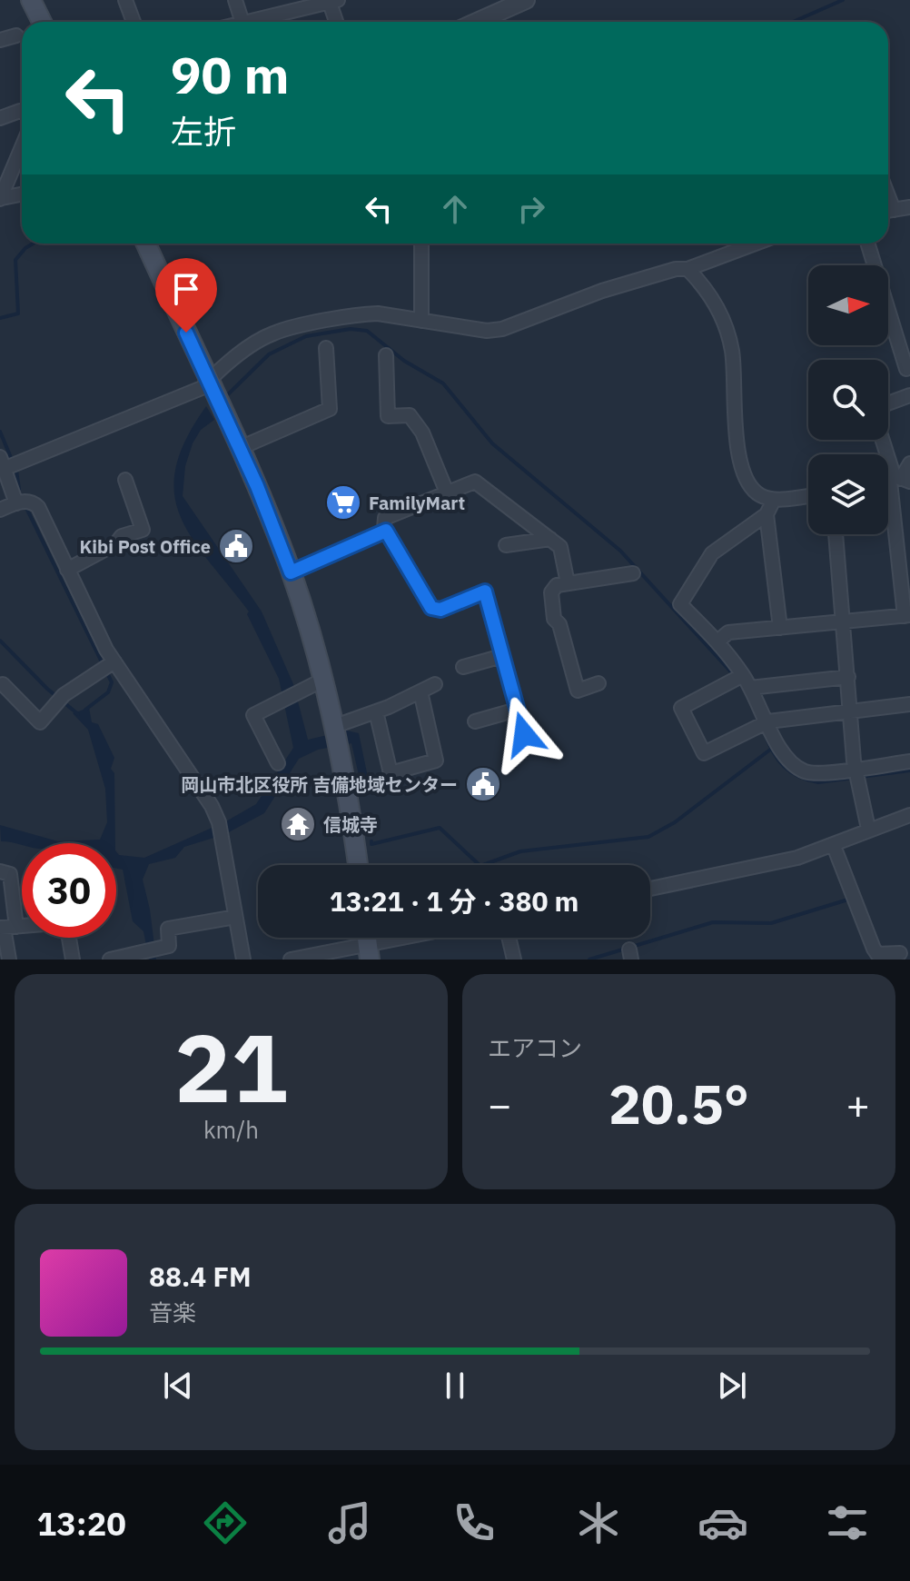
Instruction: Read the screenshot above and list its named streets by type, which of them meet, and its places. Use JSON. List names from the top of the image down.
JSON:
{
  "places": {
    "supermarket": ["FamilyMart"],
    "public building": ["Kibi Post Office", "岡山市北区役所 吉備地域センター"],
    "temple": ["信城寺"]
  },
  "north": "right",
  "page": {
    "turn": ["90 m", "左折"],
    "limit": "30",
    "trip": "13:21 · 1 分 · 380 m",
    "tile": [
      ["21", "km/h"],
      "エアコン"
    ],
    "heat": ["−", "20.5°", "+"],
    "song": ["88.4 FM", "音楽"],
    "tabs": "13:20"
  }
}
